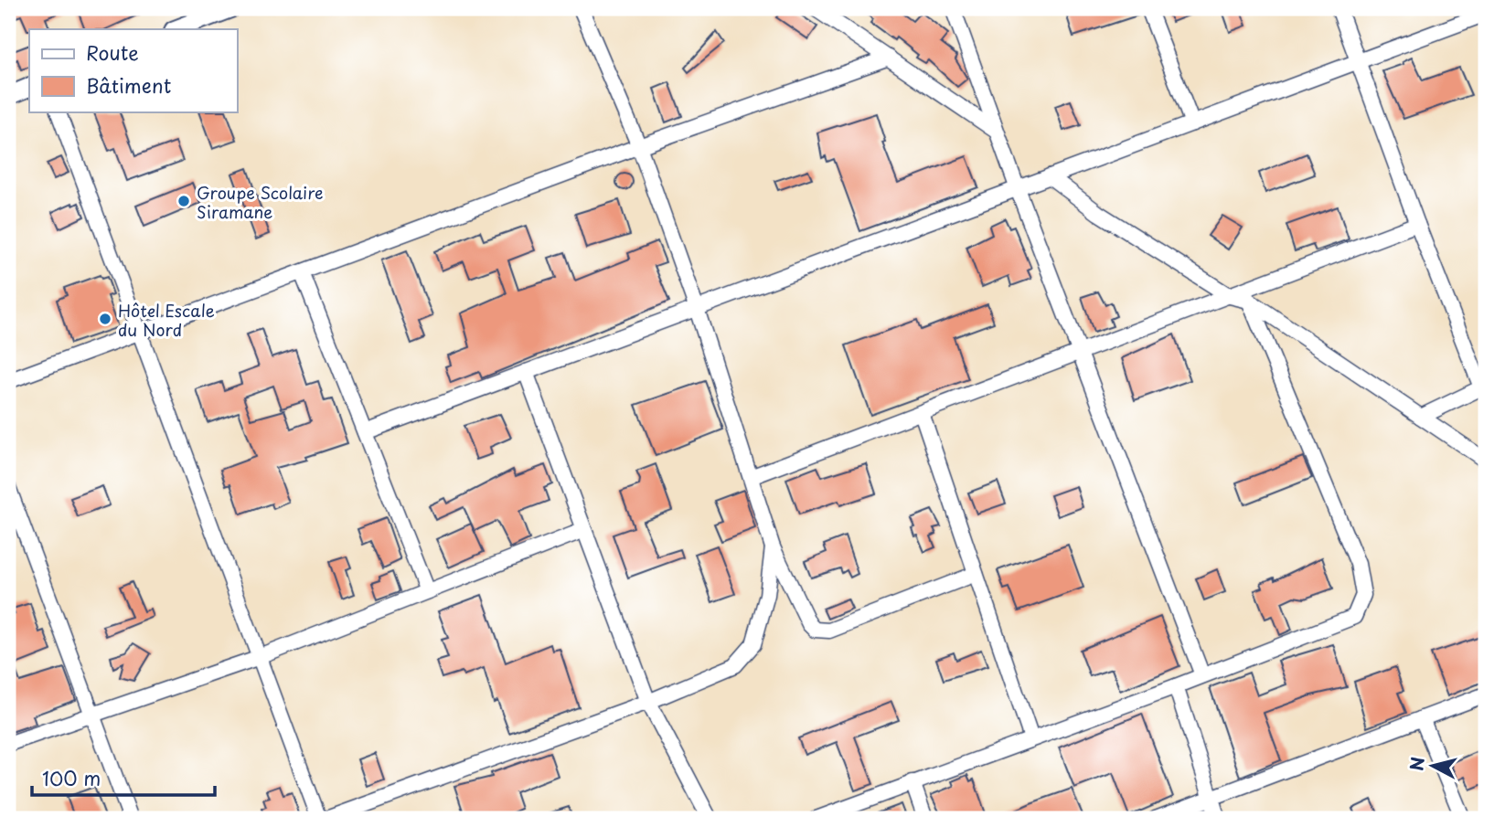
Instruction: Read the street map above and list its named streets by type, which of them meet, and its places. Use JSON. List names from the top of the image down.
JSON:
{
  "places": ["Groupe Scolaire Siramane", "Hôtel Escale du Nord"],
  "legend": ["Route", "Bâtiment"],
  "scale_bar": "100 m",
  "north": "left"
}
